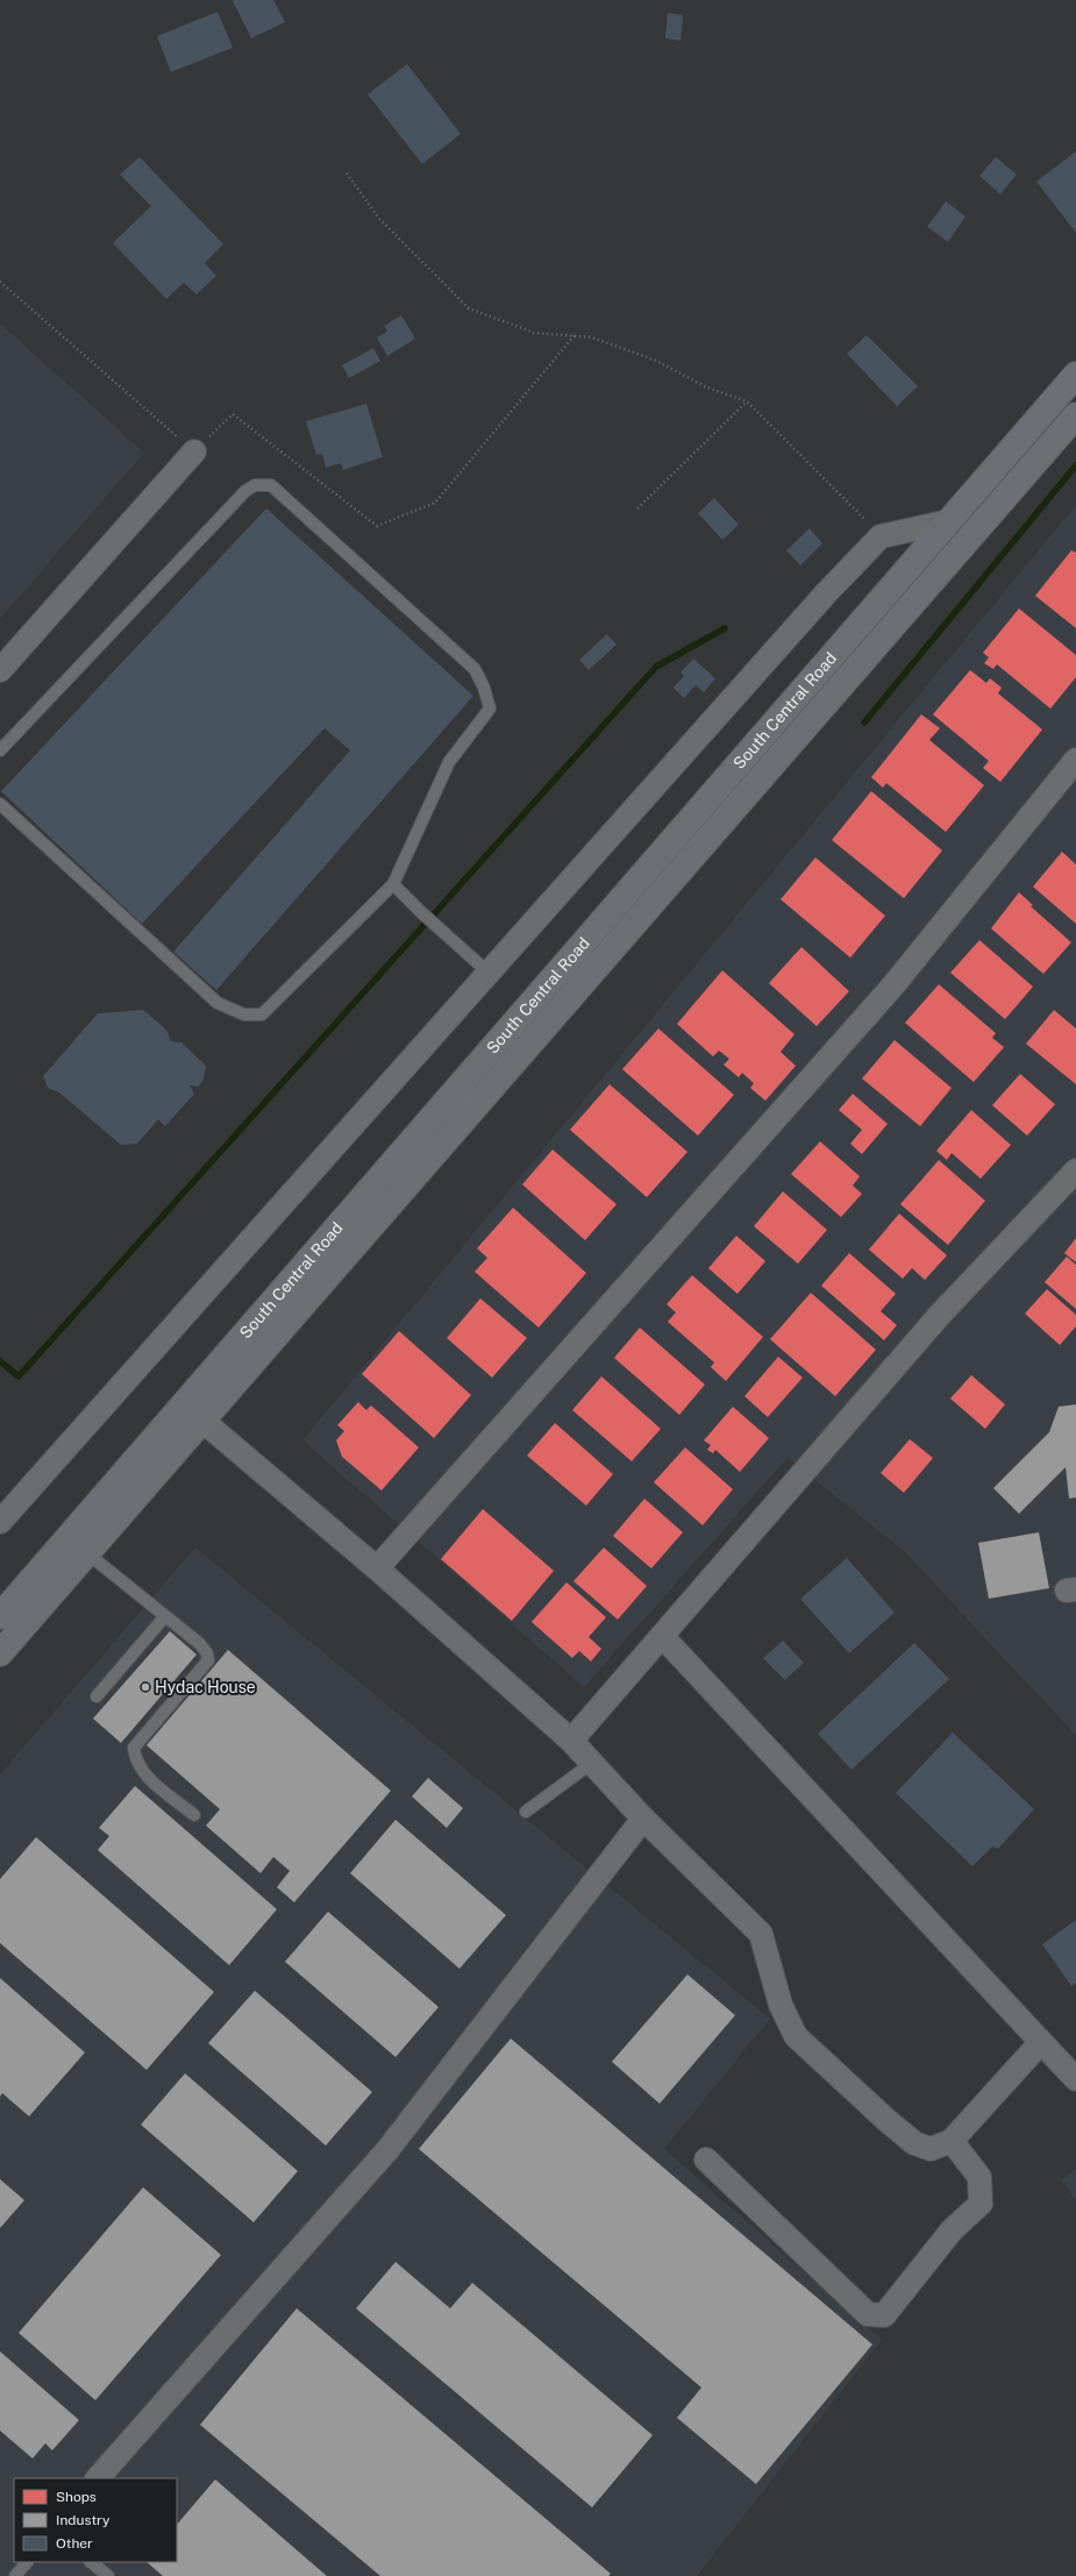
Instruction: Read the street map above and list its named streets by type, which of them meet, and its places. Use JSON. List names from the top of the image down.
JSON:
{
  "streets": {
    "main road": ["South Central Road"]
  },
  "places": ["Hydac House"],
  "legend": ["Shops", "Industry", "Other"]
}
